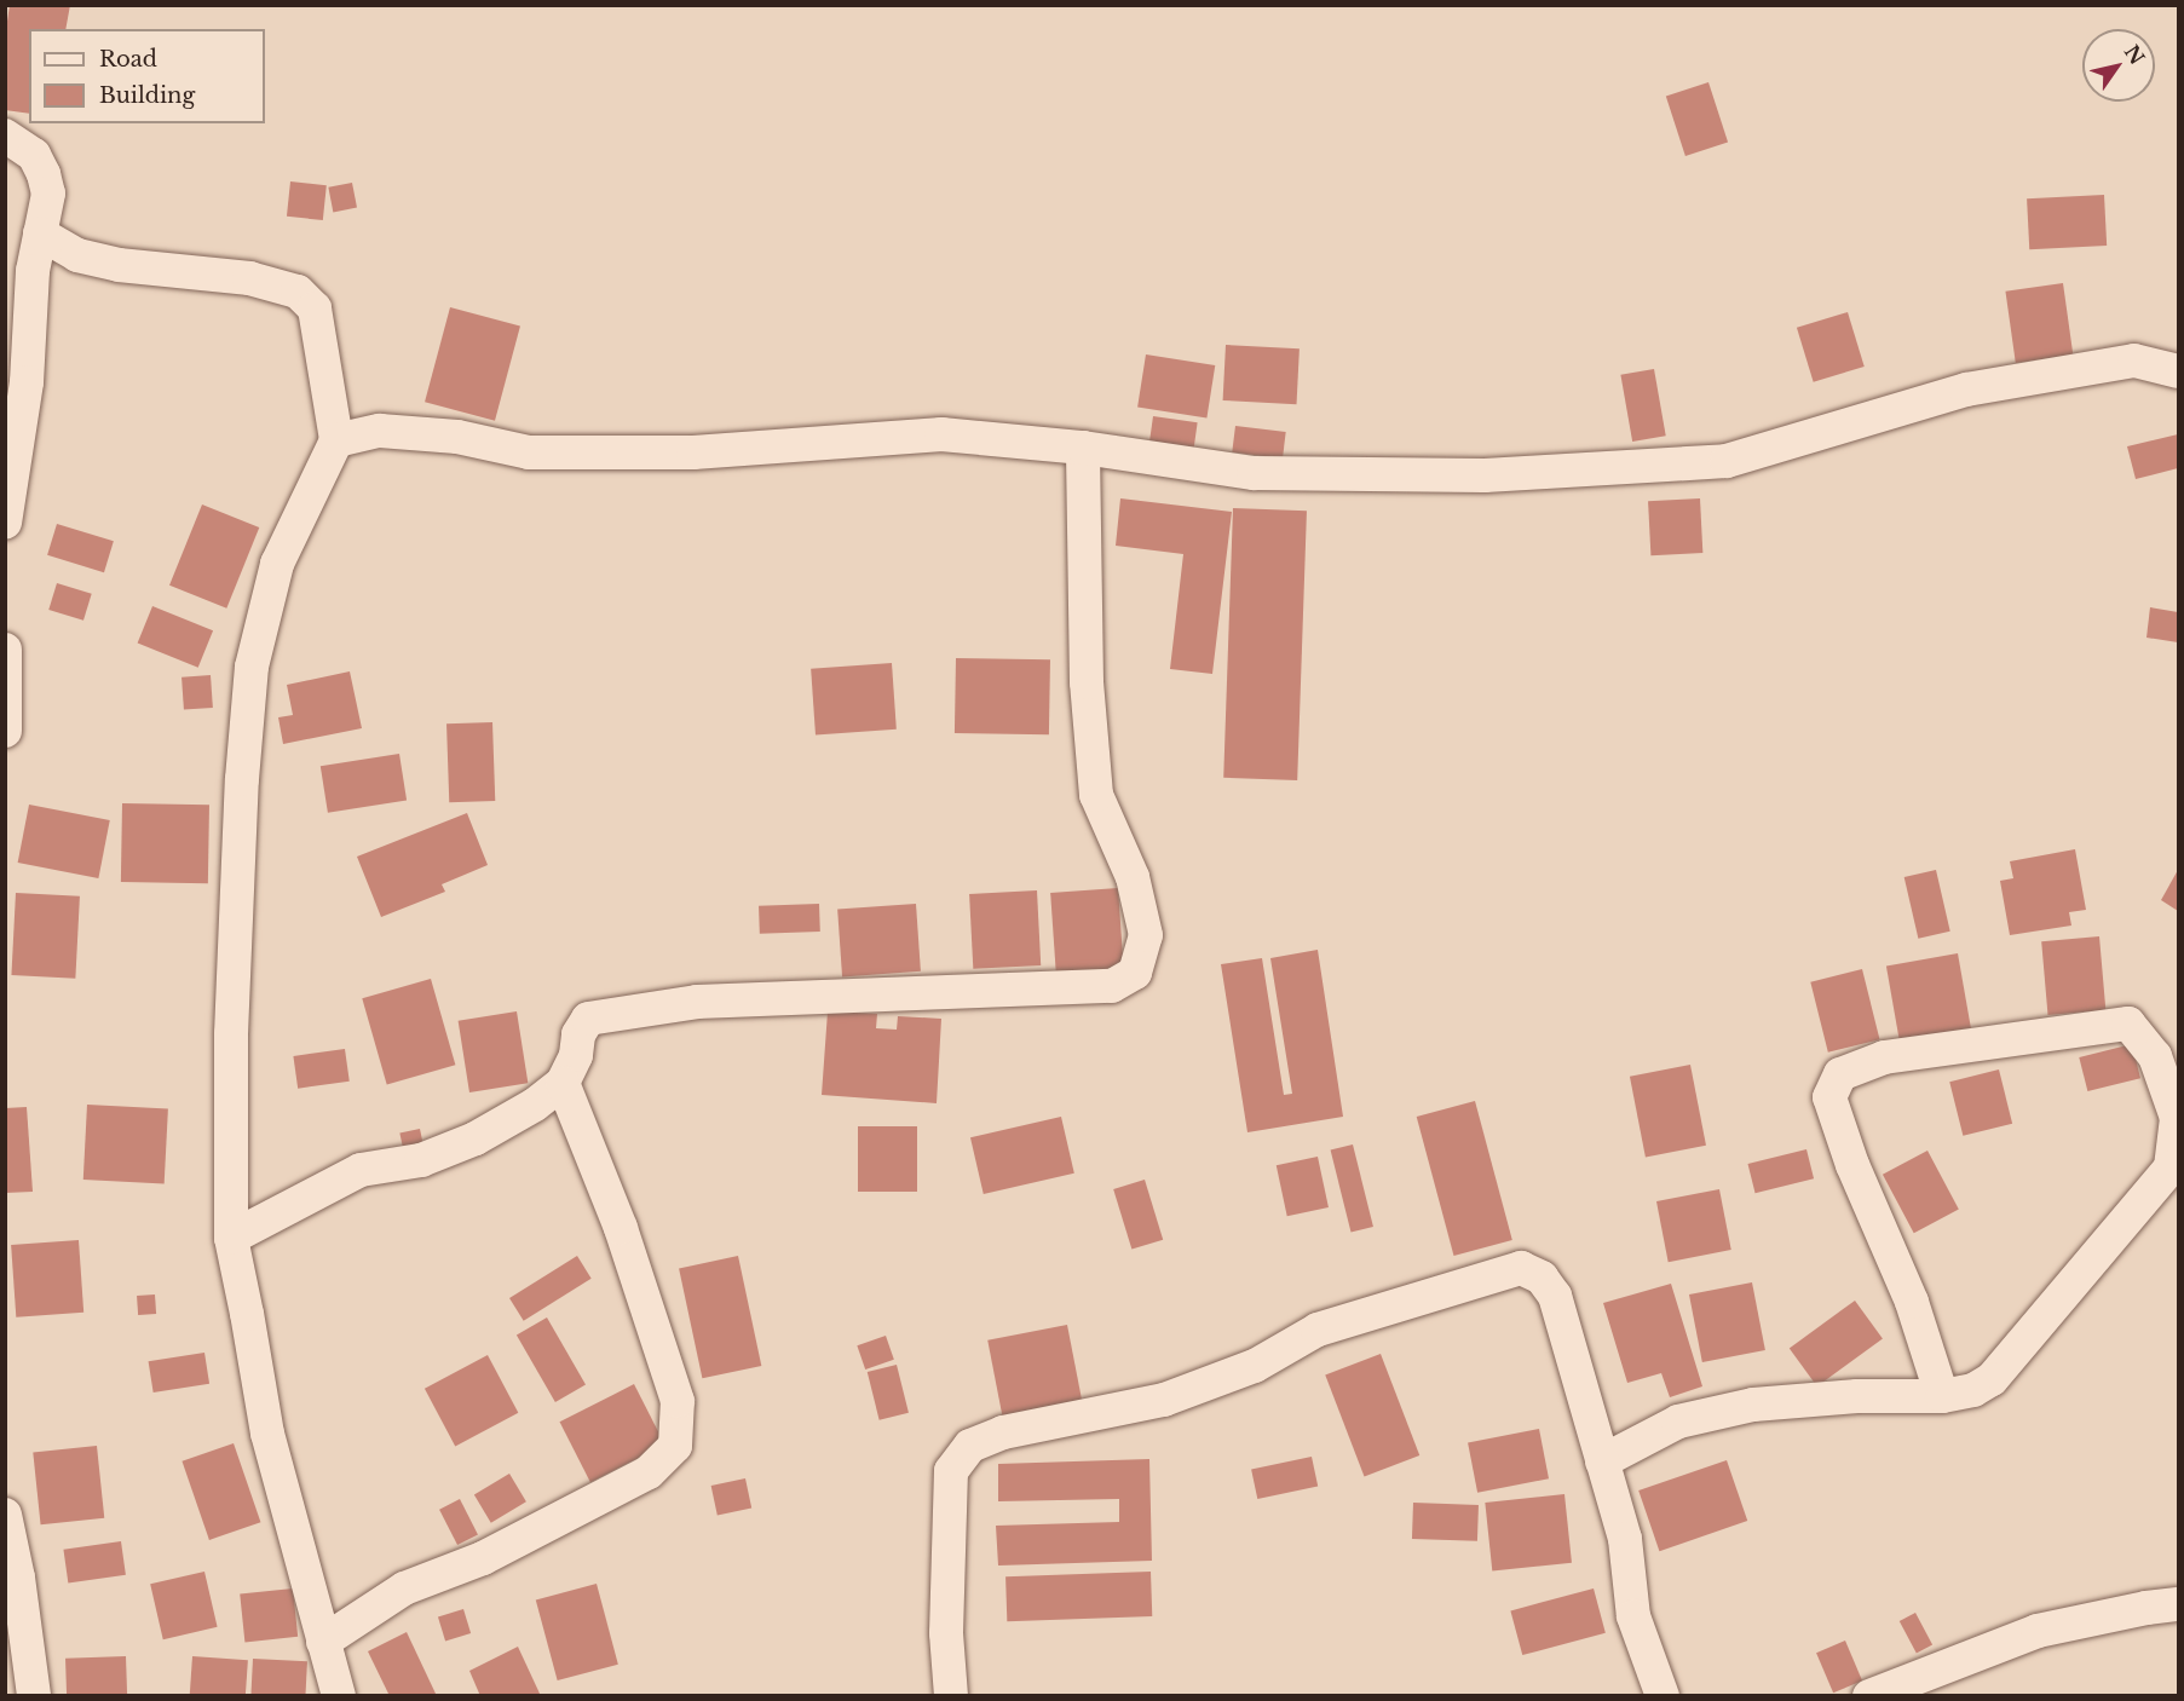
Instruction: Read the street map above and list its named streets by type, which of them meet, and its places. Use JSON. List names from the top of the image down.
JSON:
{
  "legend": ["Road", "Building"],
  "north": "top right"
}
